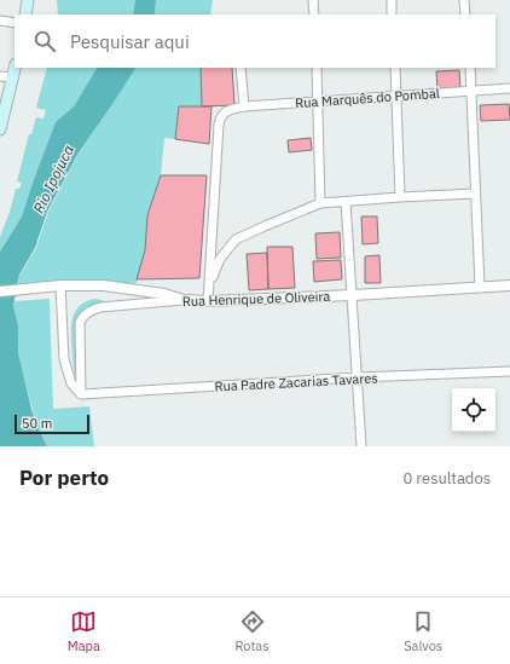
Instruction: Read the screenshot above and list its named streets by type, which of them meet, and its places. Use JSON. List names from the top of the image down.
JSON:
{
  "streets": {
    "street": ["Rua Marquês do Pombal", "Rua Henrique de Oliveira", "Rua Padre Zacarias Tavares"]
  },
  "crossings": [
    ["Rua Henrique de Oliveira", "Rua Padre Zacarias Tavares"]
  ],
  "water": ["Rio Ipojuca"],
  "scale_bar": "50 m",
  "page": {
    "search": "Pesquisar aqui",
    "scale": "50 m",
    "heading": ["Por perto", "0 resultados"],
    "nav": ["Mapa", "Rotas", "Salvos"]
  }
}
